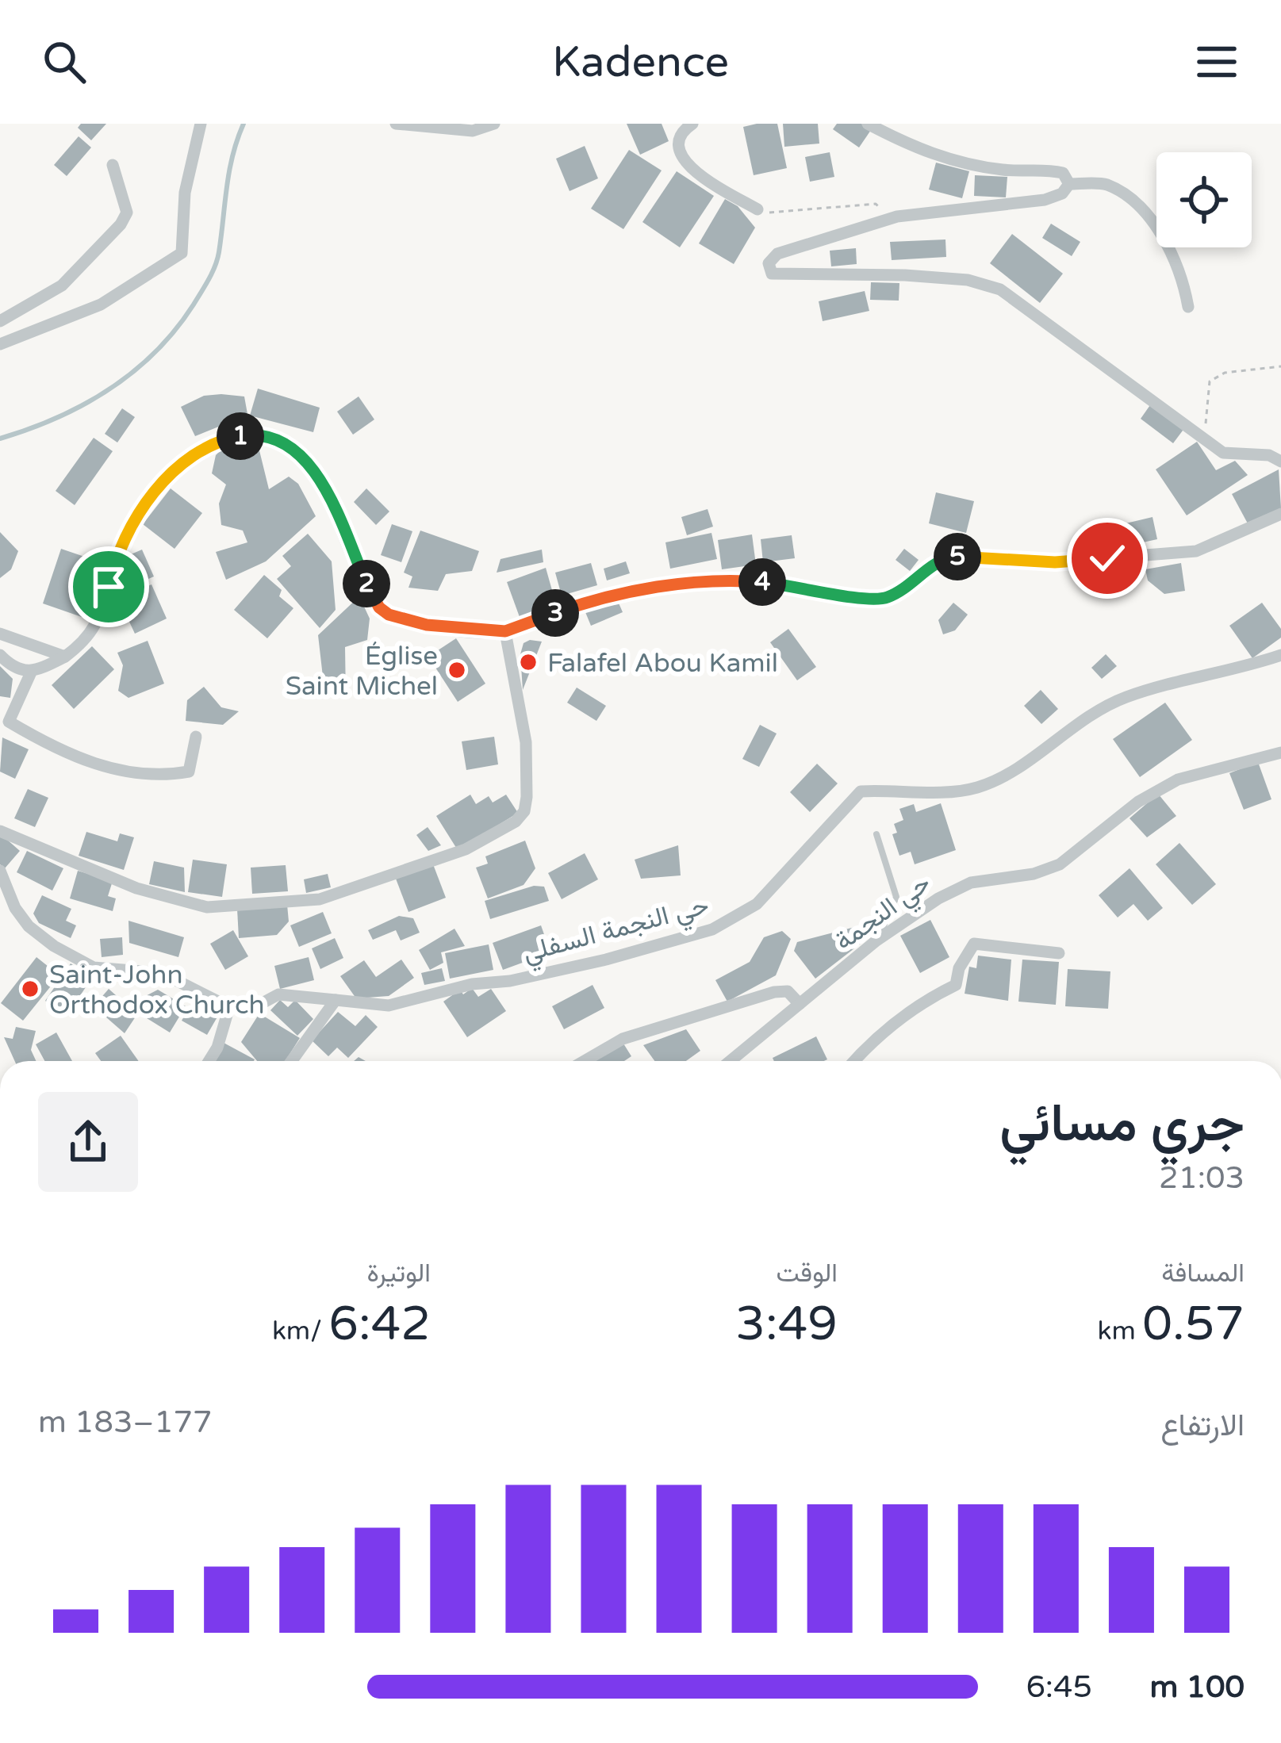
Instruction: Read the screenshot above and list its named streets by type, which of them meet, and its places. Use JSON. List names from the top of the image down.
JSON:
{
  "streets": {
    "street": ["حي النجمة", "حي النجمة السفلي"]
  },
  "places": ["Falafel Abou Kamil", "Église Saint Michel", "Saint-John Orthodox Church"],
  "page": {
    "header": "Kadence",
    "pins": [
      "1",
      "5",
      "4",
      "2",
      "3"
    ],
    "heading": ["جري مسائي", "21:03"],
    "stats": [
      ["المسافة", "0.57 km"],
      ["الوقت", "3:49"],
      ["الوتيرة", "6:42 /km"]
    ],
    "chart": ["الارتفاع", "177–183 m"],
    "list": [
      {
        "name": "100 m",
        "note": "6:45"
      }
    ]
  }
}
